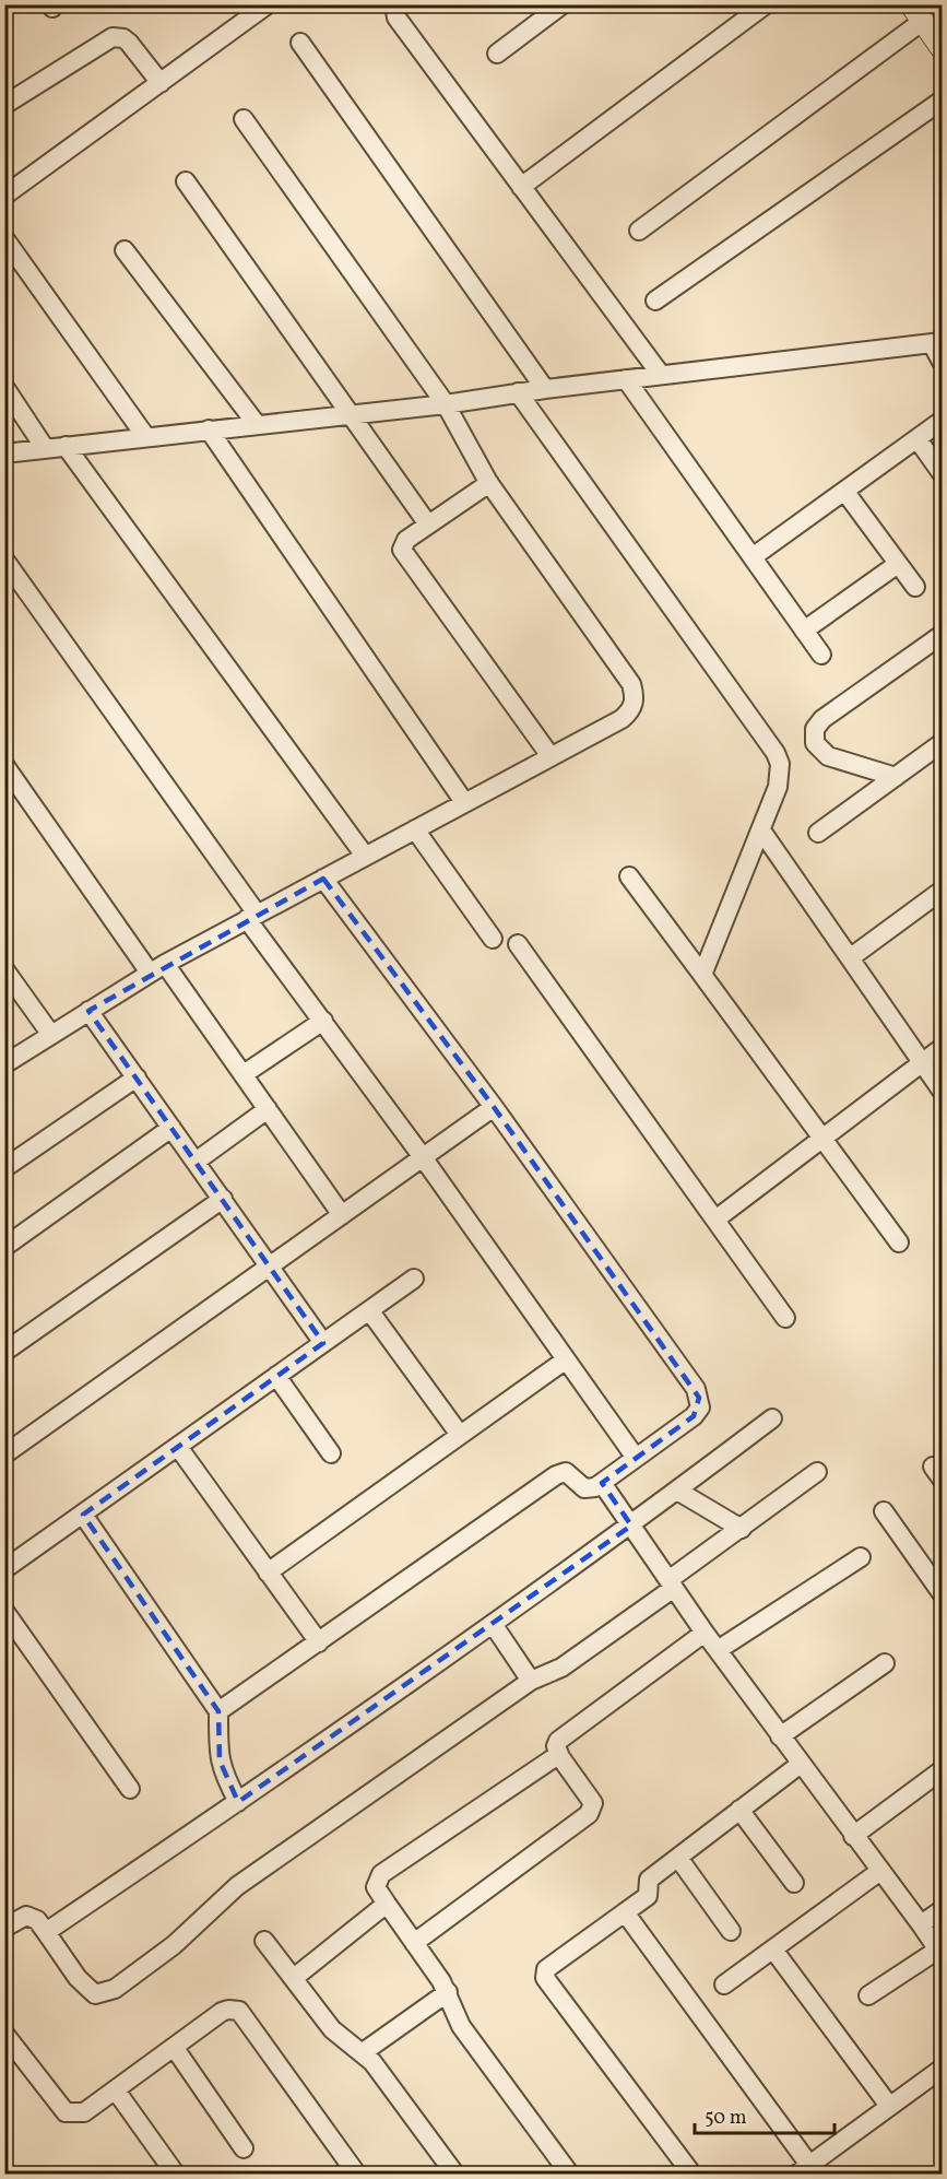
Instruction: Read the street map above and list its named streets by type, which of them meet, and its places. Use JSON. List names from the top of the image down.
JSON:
{
  "scale_bar": "50 m"
}
